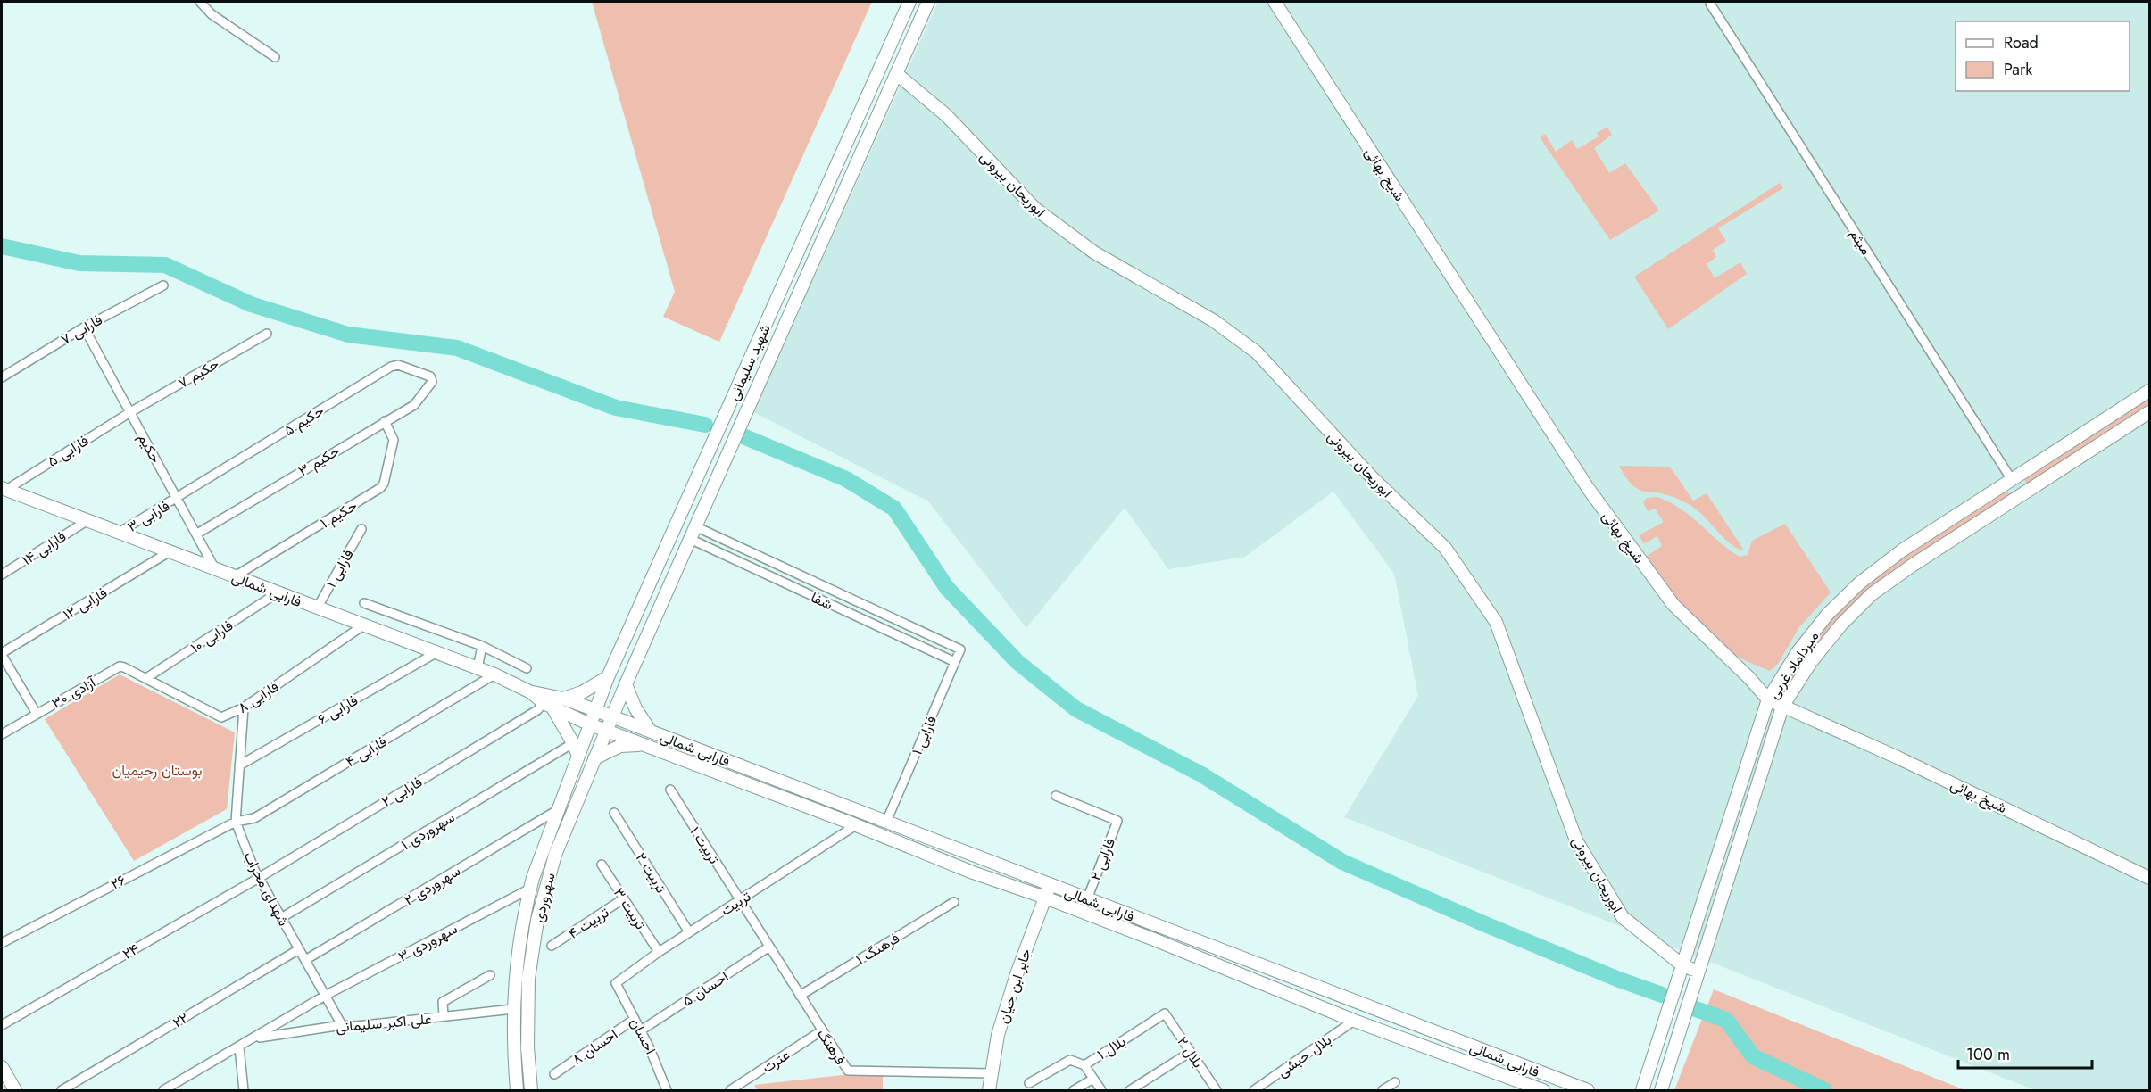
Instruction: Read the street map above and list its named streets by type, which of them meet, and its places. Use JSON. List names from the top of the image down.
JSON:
{
  "streets": {
    "street": [
      "شیخ بهائی",
      "ابوریحان بیرونی",
      "میثم",
      "فارابی ۷",
      "شهید سلیمانی",
      "حکیم ۷",
      "حکیم ۵",
      "حکیم",
      "فارابی ۵",
      "حکیم ۳",
      "حکیم ۱",
      "فارابی ۳",
      "فارابی ۱۴",
      "فارابی ۱",
      "فارابی شمالی",
      "شفا",
      "فارابی ۱۲",
      "فارابی ۱۰",
      "میرداماد غربی",
      "آزادی ۳۰",
      "فارابی ۸",
      "فارابی ۶",
      "فارابی ۴",
      "فارابی ۲",
      "سهروردی ۱",
      "تربیت ۱",
      "تربیت ۲",
      "۲۶",
      "سهروردی ۲",
      "شهدای محراب",
      "سهروردی",
      "تربیت",
      "تربیت ۳",
      "تربیت ۴",
      "سهروردی ۳",
      "فرهنگ ۱",
      "۲۴",
      "جابر ابن حیان",
      "احسان ۵",
      "۲۲",
      "علی اکبر سلیمانی",
      "احسان",
      "احسان ۸",
      "فرهنگ",
      "بلال ۱",
      "بلال ۲",
      "بلال حبشی",
      "عترت"
    ]
  },
  "crossings": [
    ["شیخ بهائی", "میرداماد غربی"],
    ["ابوریحان بیرونی", "شهید سلیمانی"],
    ["ابوریحان بیرونی", "میرداماد غربی"],
    ["میثم", "میرداماد غربی"],
    ["فارابی ۷", "حکیم"],
    ["شهید سلیمانی", "فارابی شمالی"],
    ["شهید سلیمانی", "شفا"],
    ["شهید سلیمانی", "سهروردی"],
    ["حکیم ۷", "حکیم"],
    ["حکیم ۷", "فارابی ۵"],
    ["حکیم ۵", "حکیم"],
    ["حکیم ۵", "حکیم ۳"],
    ["حکیم ۵", "فارابی ۳"],
    ["حکیم", "فارابی ۵"],
    ["حکیم", "حکیم ۳"],
    ["حکیم", "فارابی ۳"],
    ["حکیم", "فارابی شمالی"],
    ["فارابی ۵", "فارابی شمالی"],
    ["حکیم ۳", "حکیم ۱"],
    ["حکیم ۱", "فارابی شمالی"],
    ["فارابی ۳", "فارابی شمالی"],
    ["فارابی ۱۴", "فارابی شمالی"],
    ["فارابی ۱", "فارابی شمالی"],
    ["فارابی ۱", "شفا"],
    ["فارابی شمالی", "فارابی ۱۲"],
    ["فارابی شمالی", "فارابی ۱۰"],
    ["فارابی شمالی", "فارابی ۸"],
    ["فارابی شمالی", "فارابی ۶"],
    ["فارابی شمالی", "فارابی ۴"],
    ["فارابی شمالی", "فارابی ۲"],
    ["فارابی شمالی", "سهروردی"],
    ["فارابی شمالی", "تربیت"],
    ["فارابی شمالی", "جابر ابن حیان"],
    ["فارابی شمالی", "بلال حبشی"],
    ["فارابی ۱۰", "آزادی ۳۰"],
    ["فارابی ۱۰", "فارابی ۸"],
    ["آزادی ۳۰", "فارابی ۸"],
    ["فارابی ۸", "شهدای محراب"],
    ["فارابی ۶", "شهدای محراب"],
    ["فارابی ۴", "۲۶"],
    ["فارابی ۴", "شهدای محراب"],
    ["فارابی ۲", "شهدای محراب"],
    ["فارابی ۲", "۲۴"],
    ["سهروردی ۱", "شهدای محراب"],
    ["تربیت ۱", "تربیت"],
    ["تربیت ۱", "فرهنگ"],
    ["تربیت ۲", "تربیت"],
    ["۲۶", "شهدای محراب"],
    ["سهروردی ۲", "شهدای محراب"],
    ["سهروردی ۲", "سهروردی"],
    ["شهدای محراب", "سهروردی ۳"],
    ["شهدای محراب", "۲۴"],
    ["شهدای محراب", "۲۲"],
    ["شهدای محراب", "علی اکبر سلیمانی"],
    ["سهروردی", "سهروردی ۳"],
    ["سهروردی", "علی اکبر سلیمانی"],
    ["تربیت", "تربیت ۳"],
    ["تربیت", "احسان"],
    ["تربیت", "فرهنگ"],
    ["تربیت ۳", "تربیت ۴"],
    ["سهروردی ۳", "علی اکبر سلیمانی"],
    ["فرهنگ ۱", "فرهنگ"],
    ["جابر ابن حیان", "فرهنگ"],
    ["احسان ۵", "احسان"],
    ["احسان ۵", "فرهنگ"],
    ["احسان", "احسان ۸"],
    ["فرهنگ", "عترت"],
    ["بلال ۱", "بلال ۲"]
  ],
  "parks": ["بوستان رحیمیان"],
  "legend": ["Road", "Park"],
  "scale_bar": "100 m"
}
